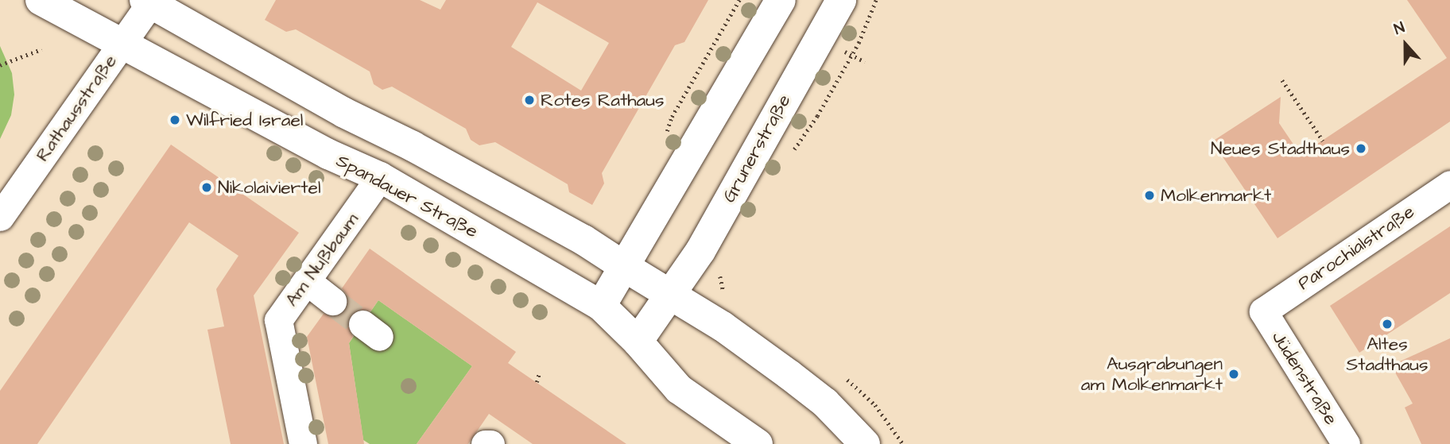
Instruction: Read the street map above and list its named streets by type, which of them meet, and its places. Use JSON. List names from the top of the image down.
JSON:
{
  "streets": {
    "main road": ["Grunerstraße", "Spandauer Straße"],
    "street": [
      "Rathausstraße",
      "Parochialstraße",
      "Am Nußbaum",
      "Jüdenstraße"
    ]
  },
  "crossings": [
    ["Rathausstraße", "Spandauer Straße"],
    ["Grunerstraße", "Spandauer Straße"],
    ["Spandauer Straße", "Am Nußbaum"],
    ["Parochialstraße", "Jüdenstraße"]
  ],
  "places": [
    "Rotes Rathaus",
    "Wilfried Israel",
    "Neues Stadthaus",
    "Nikolaiviertel",
    "Molkenmarkt",
    "Altes Stadthaus",
    "Ausgrabungen am Molkenmarkt"
  ],
  "north": "top"
}
